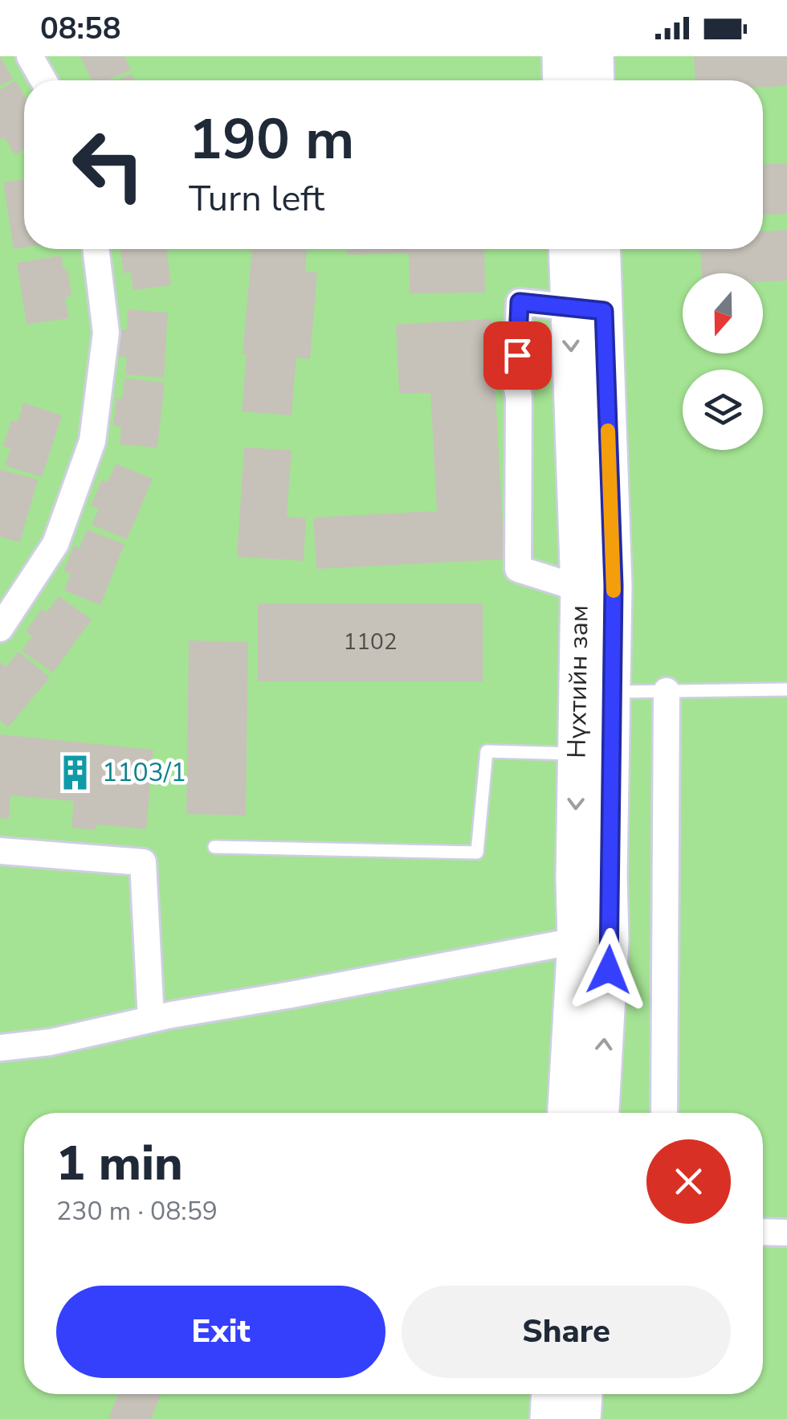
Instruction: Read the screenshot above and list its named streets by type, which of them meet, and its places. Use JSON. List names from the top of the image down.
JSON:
{
  "streets": {
    "main road": ["Нүхтийн зам"]
  },
  "places": {
    "building": ["1103/1"]
  },
  "house_numbers": ["1102"],
  "north": "bottom",
  "page": {
    "status": "08:58",
    "turn": ["190 m", "Turn left"],
    "heading": ["1 min", "230 m · 08:59"],
    "buttons": ["Exit", "Share"]
  }
}
